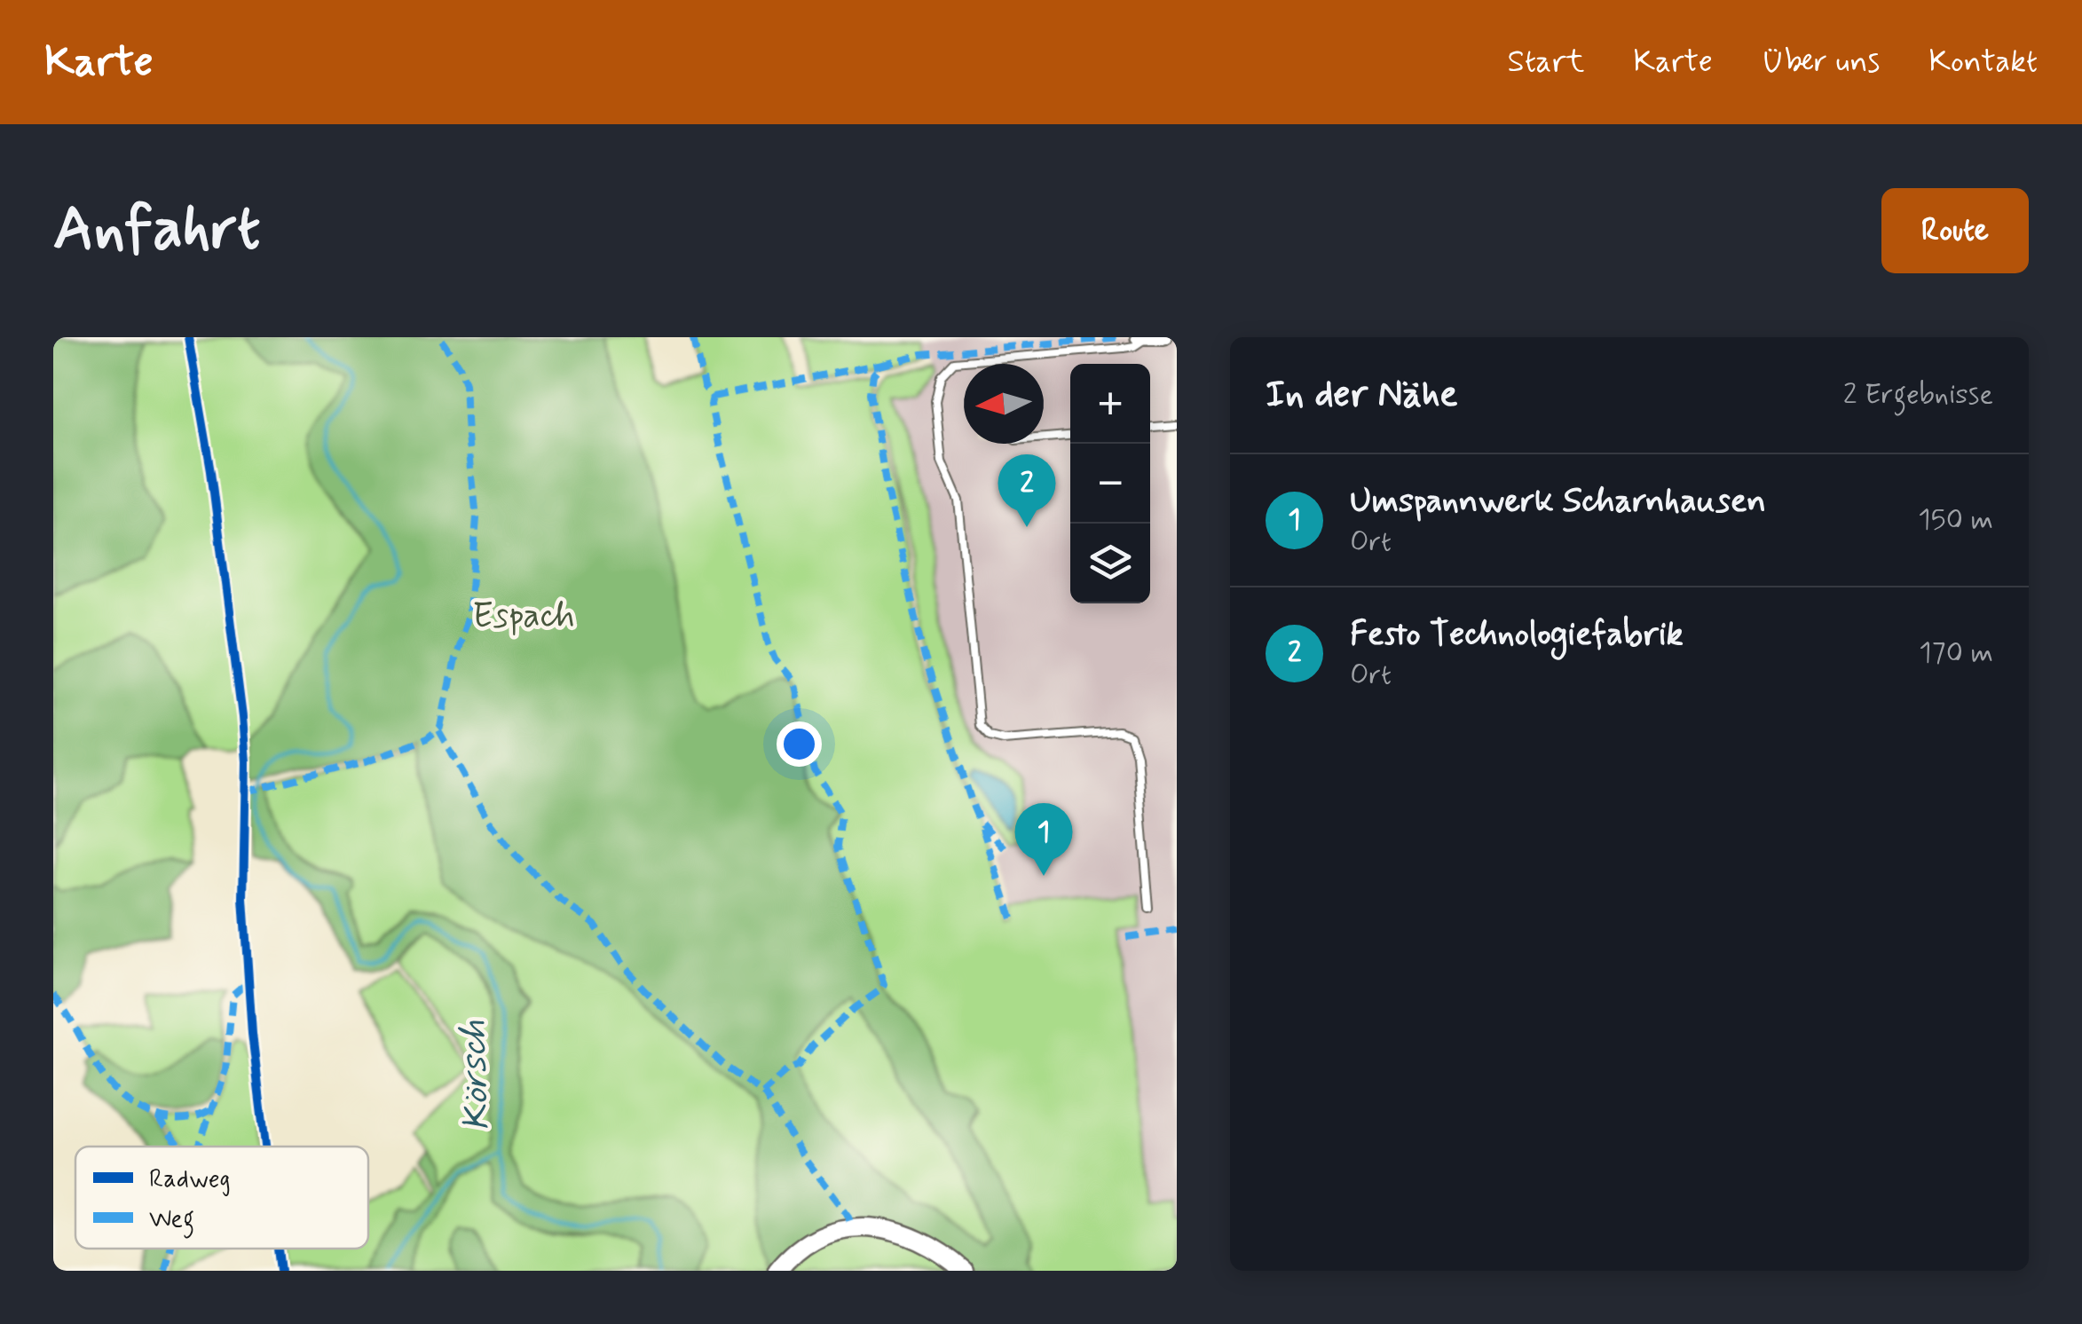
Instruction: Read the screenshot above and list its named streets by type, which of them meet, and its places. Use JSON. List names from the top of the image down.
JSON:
{
  "water": ["Körsch"],
  "parks": ["Espach"],
  "legend": ["Radweg", "Weg"],
  "north": "left",
  "page": {
    "header": "Karte",
    "nav": [
      "Start",
      "Karte",
      "Über uns",
      "Kontakt"
    ],
    "buttons": "Route",
    "title": "Anfahrt",
    "heading": ["In der Nähe", "2 Ergebnisse"],
    "map_buttons": ["+", "−"],
    "list": [
      {
        "mark": "1",
        "name": "Umspannwerk Scharnhausen",
        "note": "Ort",
        "value": "150 m"
      },
      {
        "mark": "2",
        "name": "Festo Technologiefabrik",
        "note": "Ort",
        "value": "170 m"
      }
    ],
    "pins": ["2", "1"]
  }
}
